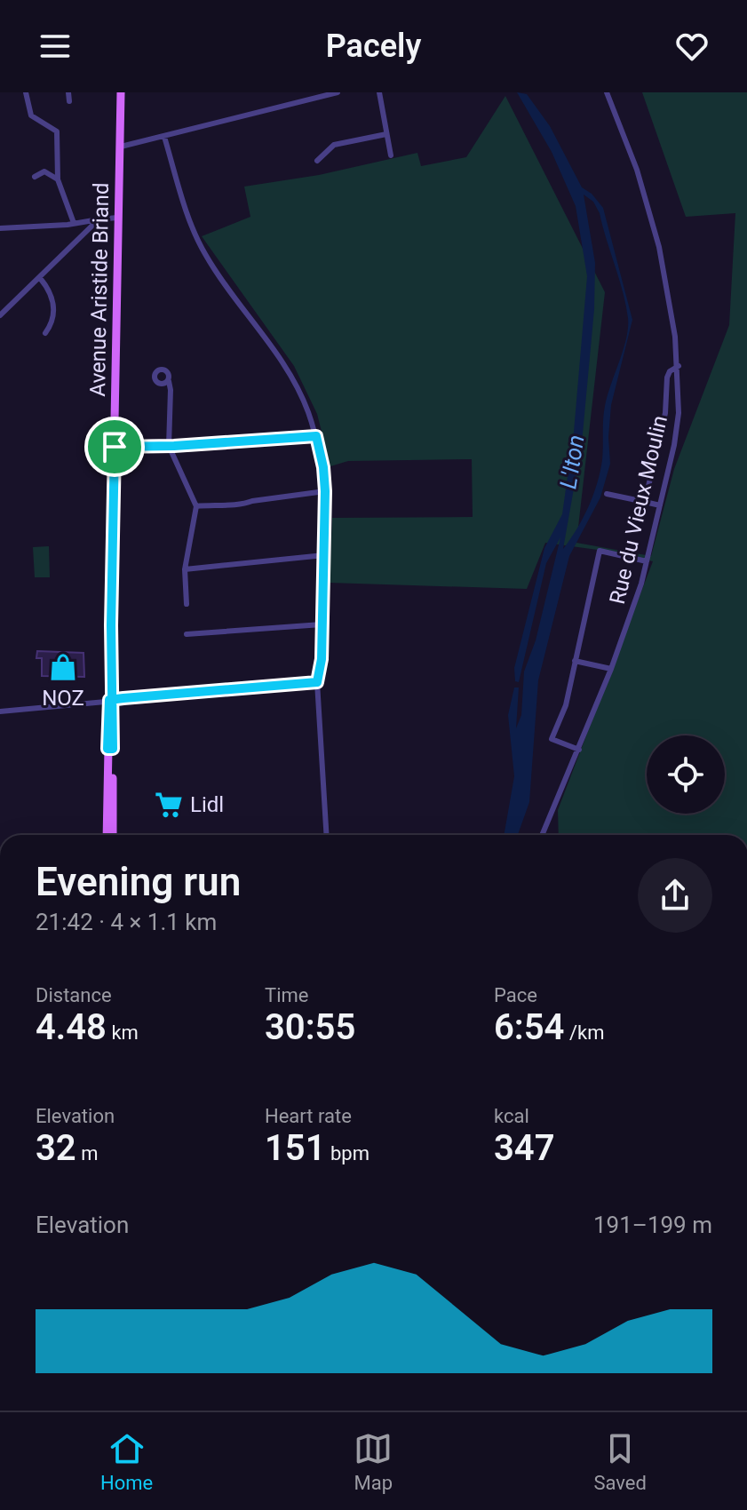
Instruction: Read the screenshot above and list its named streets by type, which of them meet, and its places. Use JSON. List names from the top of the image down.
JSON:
{
  "streets": {
    "main road": ["Avenue Aristide Briand"],
    "street": ["Rue du Vieux Moulin"]
  },
  "water": ["L'Iton"],
  "places": {
    "shop": ["NOZ"],
    "supermarket": ["Lidl"]
  },
  "page": {
    "header": "Pacely",
    "heading": ["Evening run", "21:42 · 4 × 1.1 km"],
    "stats": [
      ["Distance", "4.48 km"],
      ["Time", "30:55"],
      ["Pace", "6:54 /km"],
      ["Elevation", "32 m"],
      ["Heart rate", "151 bpm"],
      ["kcal", "347"]
    ],
    "chart": ["Elevation", "191–199 m"],
    "tabs": ["Home", "Map", "Saved"]
  }
}
